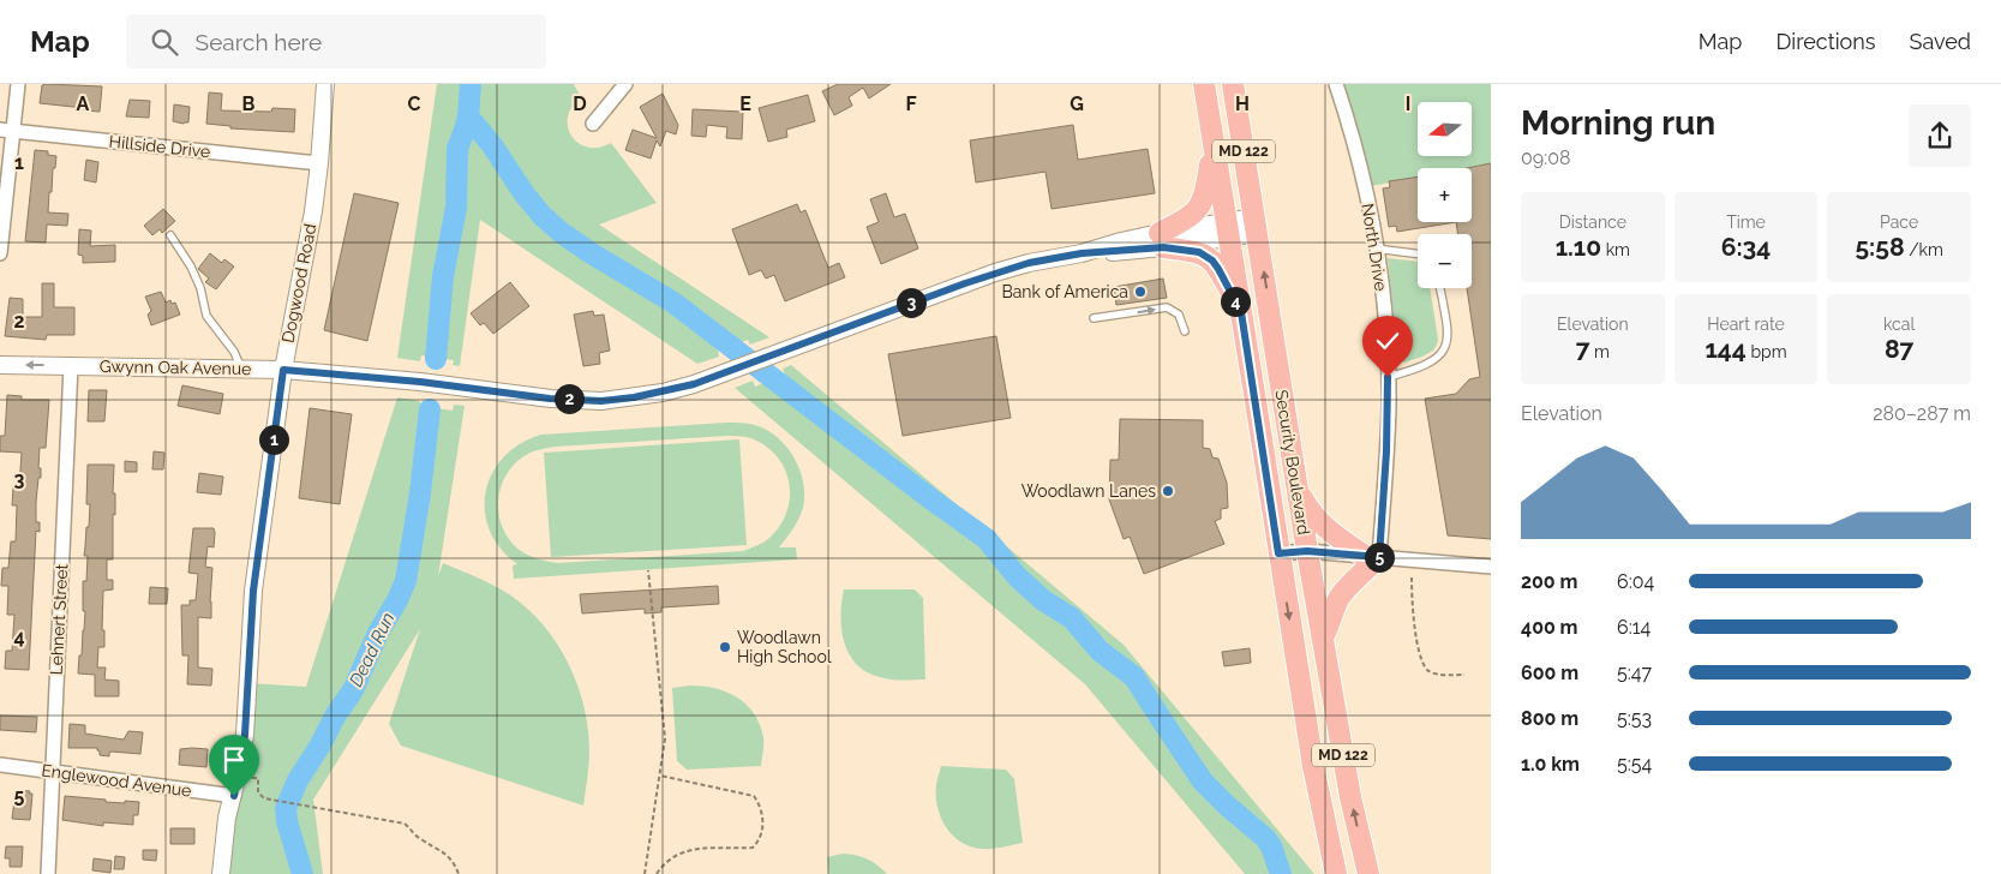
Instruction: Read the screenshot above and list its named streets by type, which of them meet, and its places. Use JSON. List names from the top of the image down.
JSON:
{
  "streets": {
    "main road": ["MD 122", "Security Boulevard"],
    "street": [
      "Hillside Drive",
      "North Drive",
      "Dogwood Road",
      "Gwynn Oak Avenue",
      "Lehnert Street",
      "Englewood Avenue"
    ]
  },
  "crossings": [
    ["Hillside Drive", "Dogwood Road"],
    ["Dogwood Road", "Gwynn Oak Avenue"],
    ["Dogwood Road", "Englewood Avenue"],
    ["Gwynn Oak Avenue", "Security Boulevard"],
    ["Gwynn Oak Avenue", "Lehnert Street"],
    ["Lehnert Street", "Englewood Avenue"]
  ],
  "water": ["Dead Run"],
  "places": ["Bank of America", "Woodlawn Lanes", "Woodlawn High School"],
  "north": "left",
  "page": {
    "header": "Map",
    "search": "Search here",
    "nav": ["Map", "Directions", "Saved"],
    "heading": ["Morning run", "09:08"],
    "map_buttons": ["+", "−"],
    "stats": [
      ["Distance", "1.10 km"],
      ["Time", "6:34"],
      ["Pace", "5:58 /km"],
      ["Elevation", "7 m"],
      ["Heart rate", "144 bpm"],
      ["kcal", "87"]
    ],
    "pins": [
      "4",
      "3",
      "2",
      "1",
      "5"
    ],
    "chart": ["Elevation", "280–287 m"],
    "list": [
      {
        "name": "200 m",
        "note": "6:04"
      },
      {
        "name": "400 m",
        "note": "6:14"
      },
      {
        "name": "600 m",
        "note": "5:47"
      },
      {
        "name": "800 m",
        "note": "5:53"
      },
      {
        "name": "1.0 km",
        "note": "5:54"
      }
    ]
  },
  "grid": {
    "columns": [
      "A",
      "B",
      "C",
      "D",
      "E",
      "F",
      "G",
      "H",
      "I"
    ],
    "rows": [
      "1",
      "2",
      "3",
      "4",
      "5"
    ]
  }
}
